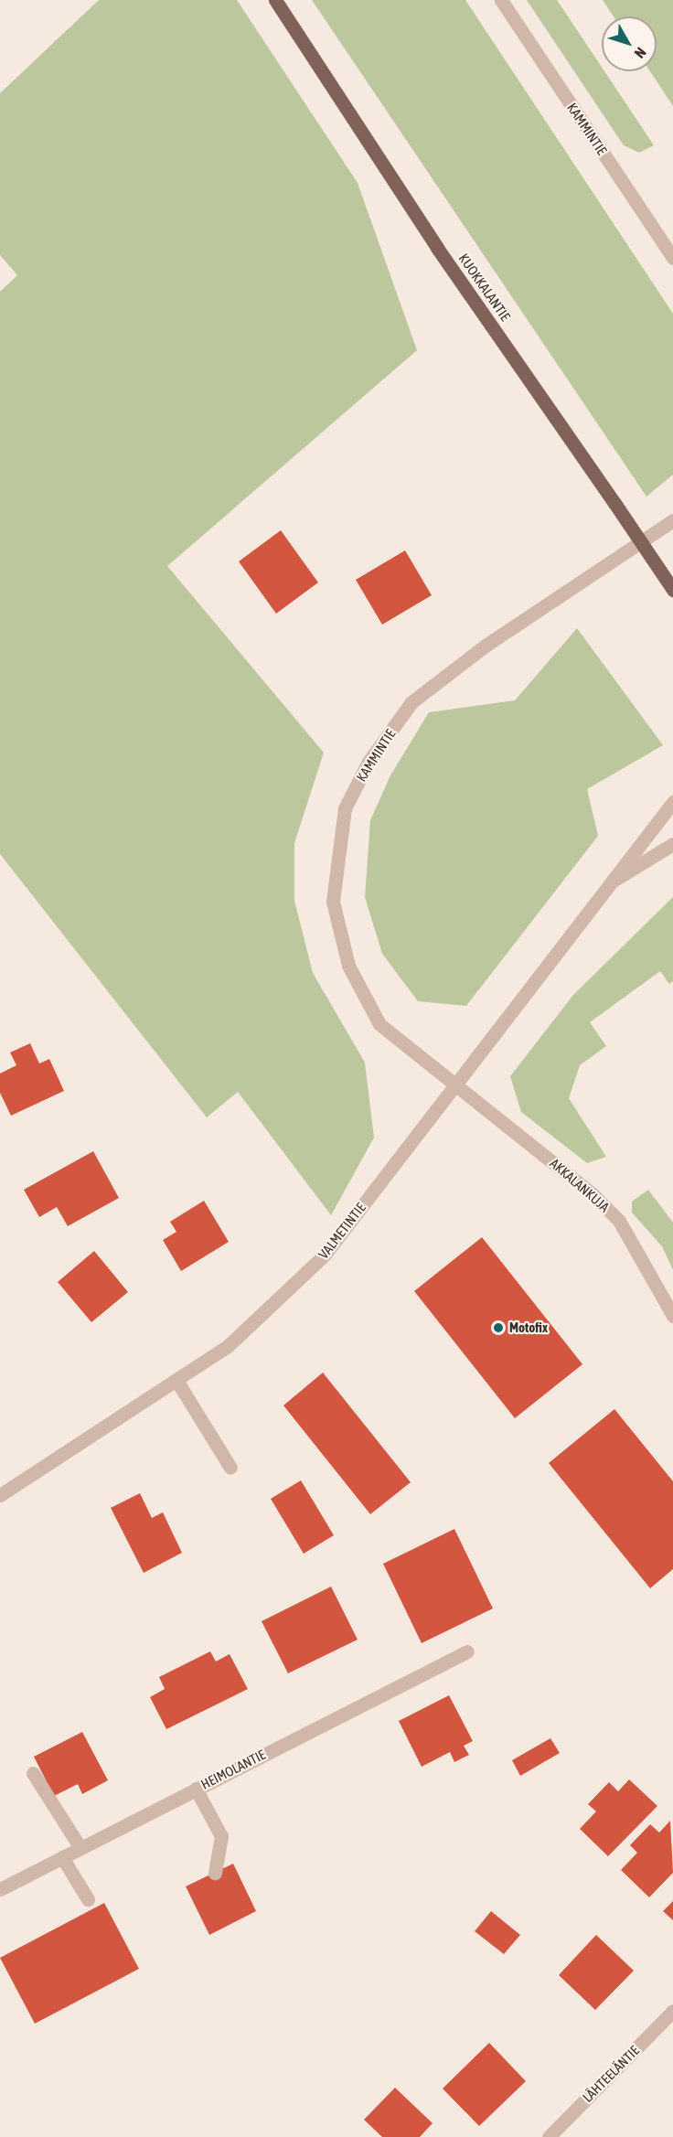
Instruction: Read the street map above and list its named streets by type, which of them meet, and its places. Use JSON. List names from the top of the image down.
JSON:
{
  "streets": {
    "main road": ["KUOKKALANTIE"],
    "street": [
      "KAMMINTIE",
      "AKKALANKUJA",
      "VALMETINTIE",
      "HEIMOLANTIE",
      "LÄHTEELÄNTIE"
    ]
  },
  "crossings": [
    ["KAMMINTIE", "AKKALANKUJA"],
    ["KAMMINTIE", "VALMETINTIE"],
    ["AKKALANKUJA", "VALMETINTIE"]
  ],
  "places": ["Motofix"],
  "north": "bottom right"
}
